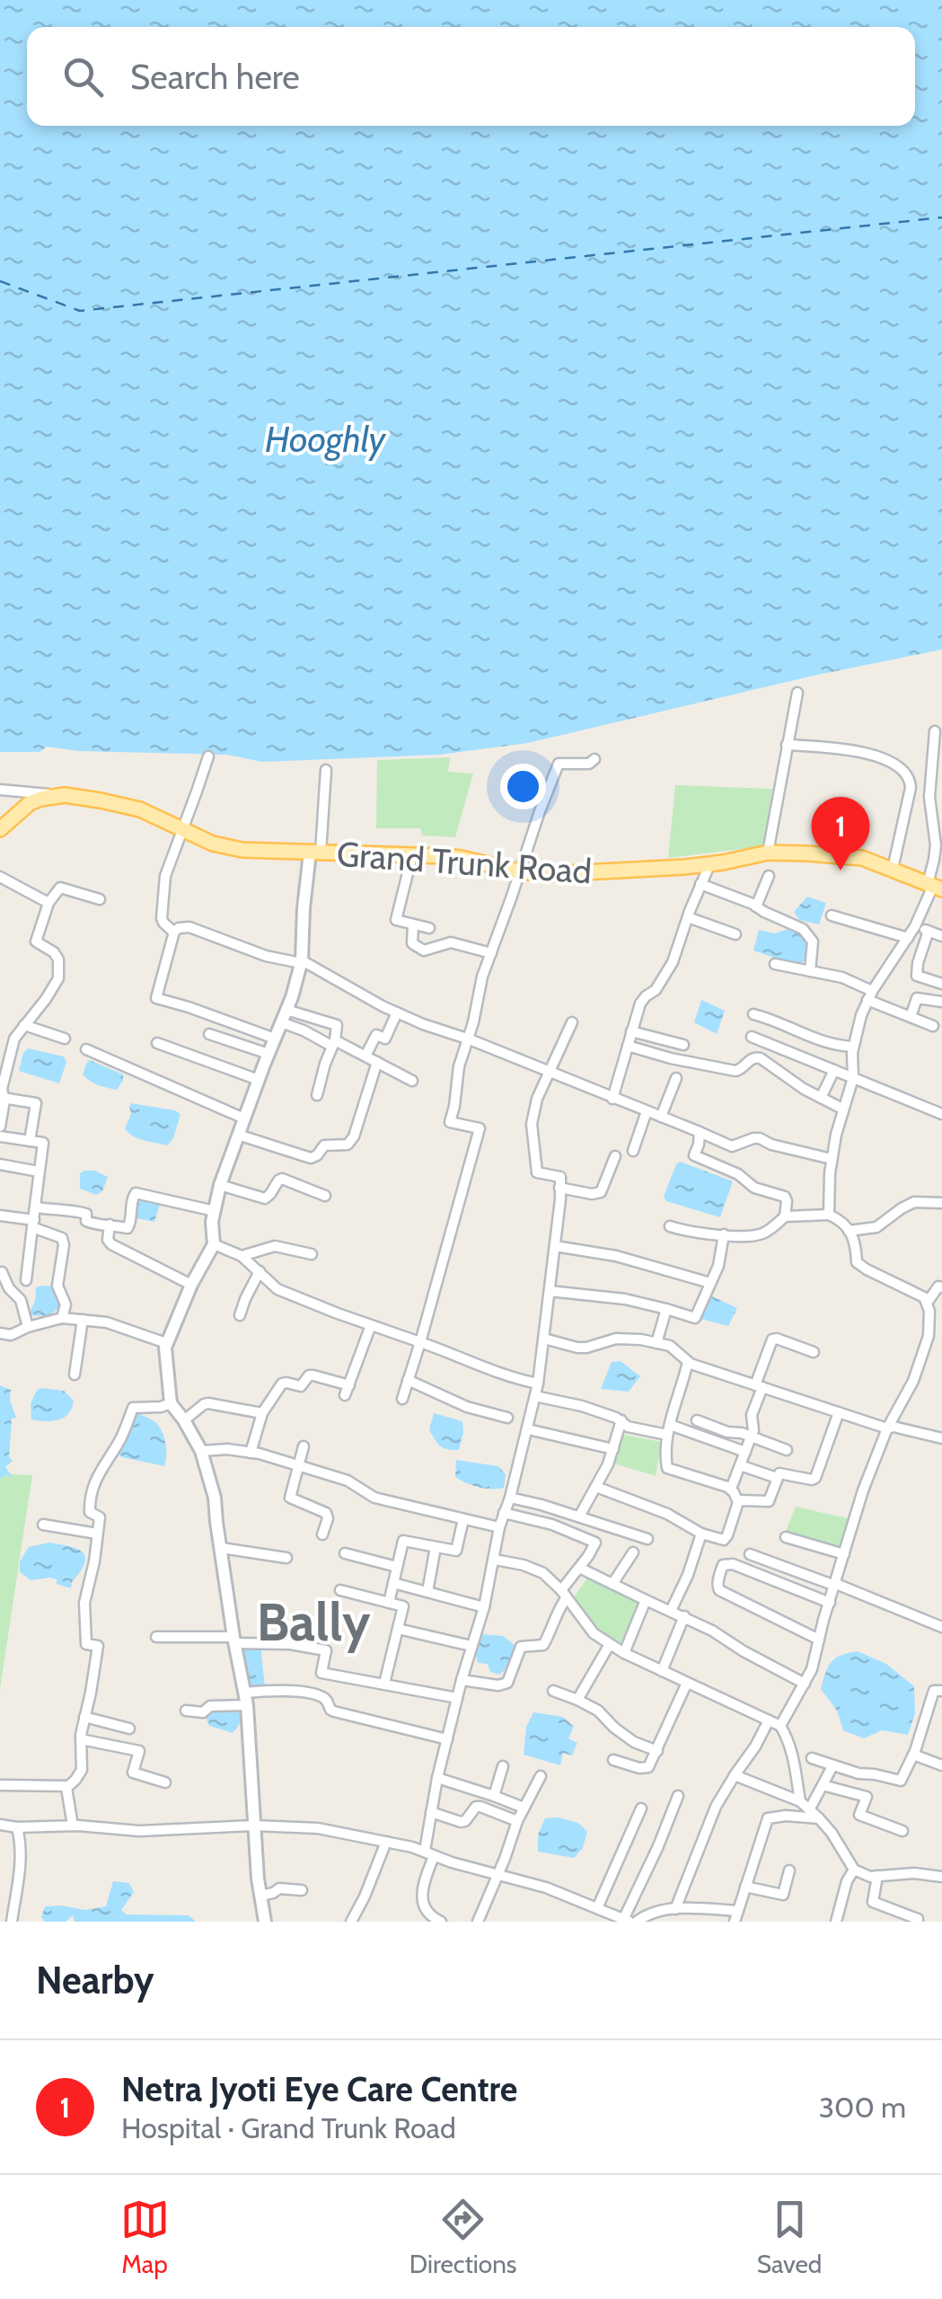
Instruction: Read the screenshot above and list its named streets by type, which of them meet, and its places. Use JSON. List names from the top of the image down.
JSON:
{
  "streets": {
    "main road": ["Grand Trunk Road"]
  },
  "districts": ["Bally"],
  "water": ["Hooghly"],
  "page": {
    "search": "Search here",
    "pins": "1",
    "heading": "Nearby",
    "list": [
      {
        "mark": "1",
        "name": "Netra Jyoti Eye Care Centre",
        "note": "Hospital · Grand Trunk Road",
        "value": "300 m"
      }
    ],
    "nav": ["Map", "Directions", "Saved"]
  }
}
